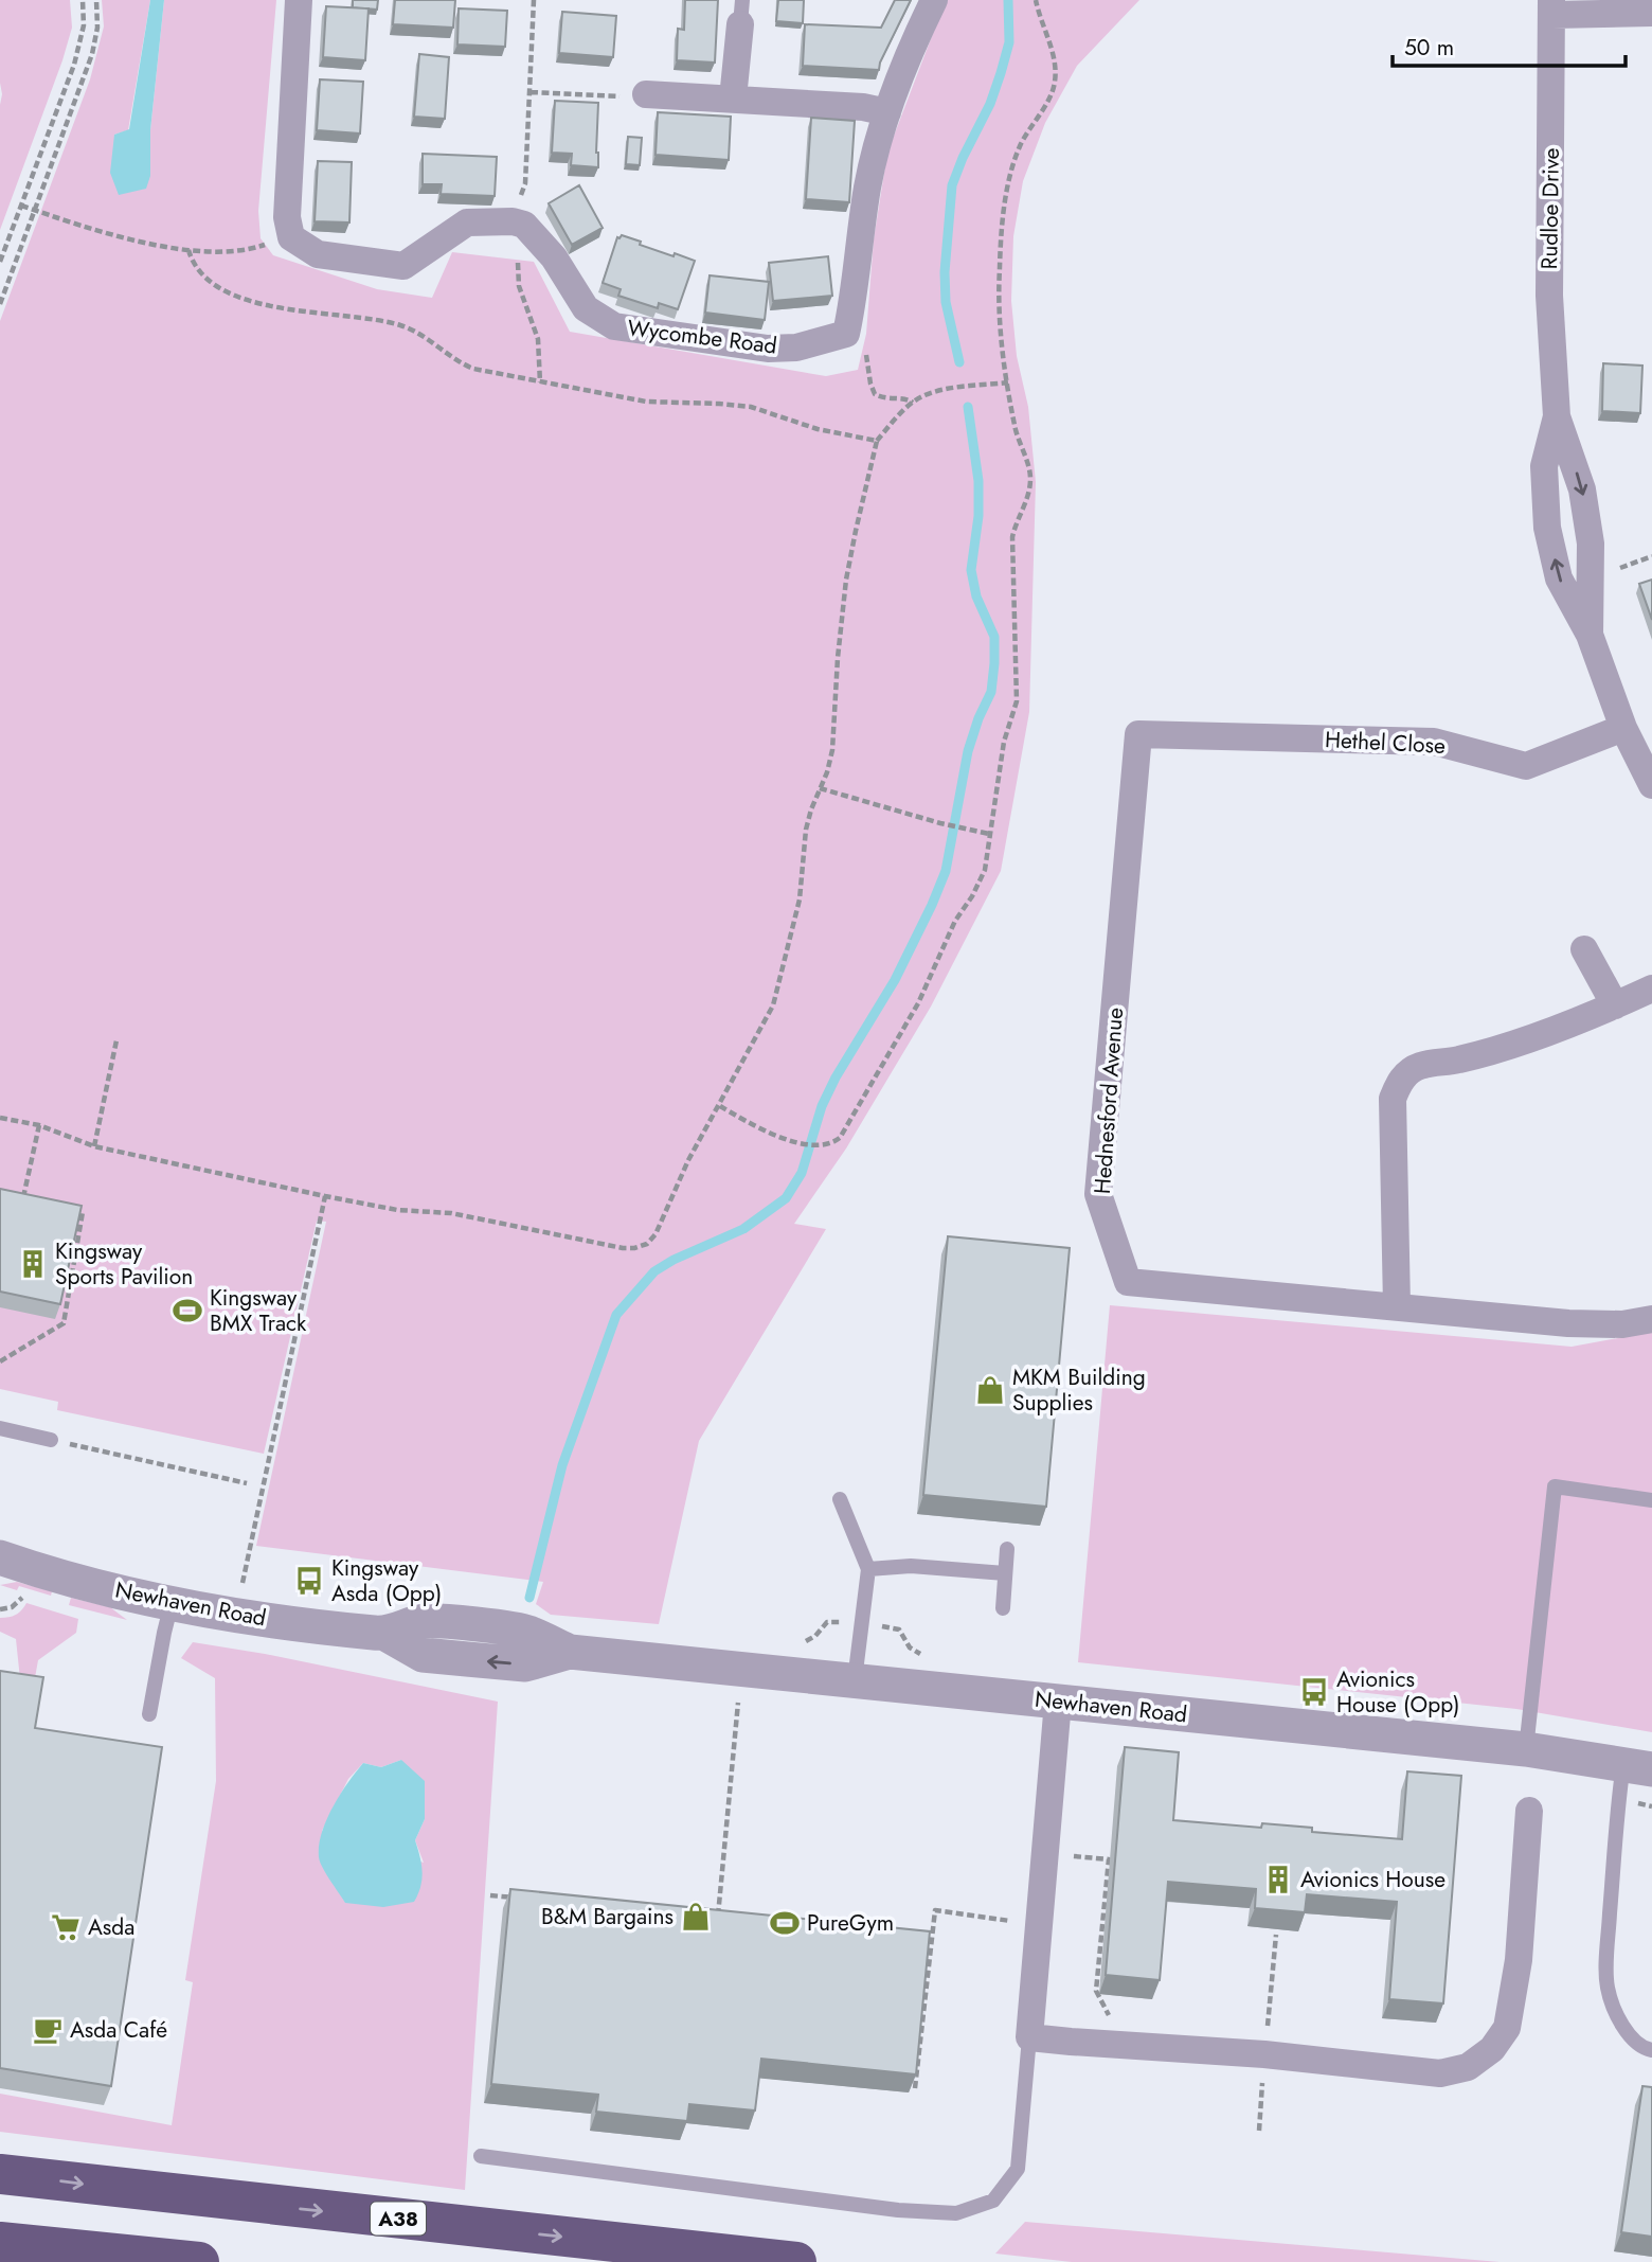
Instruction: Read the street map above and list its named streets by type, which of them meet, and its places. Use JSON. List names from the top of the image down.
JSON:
{
  "streets": {
    "highway": ["A38"],
    "street": [
      "Rudloe Drive",
      "Wycombe Road",
      "Hethel Close",
      "Hednesford Avenue",
      "Newhaven Road"
    ]
  },
  "crossings": [
    ["Rudloe Drive", "Hethel Close"],
    ["Hethel Close", "Hednesford Avenue"]
  ],
  "places": {
    "building": ["Kingsway Sports Pavilion", "Avionics House"],
    "sports": ["Kingsway BMX Track", "PureGym"],
    "shop": ["MKM Building Supplies", "B&M Bargains"],
    "bus stop": ["Kingsway Asda (Opp)", "Avionics House (Opp)"],
    "supermarket": ["Asda"],
    "cafe": ["Asda Café"]
  },
  "scale_bar": "50 m"
}
